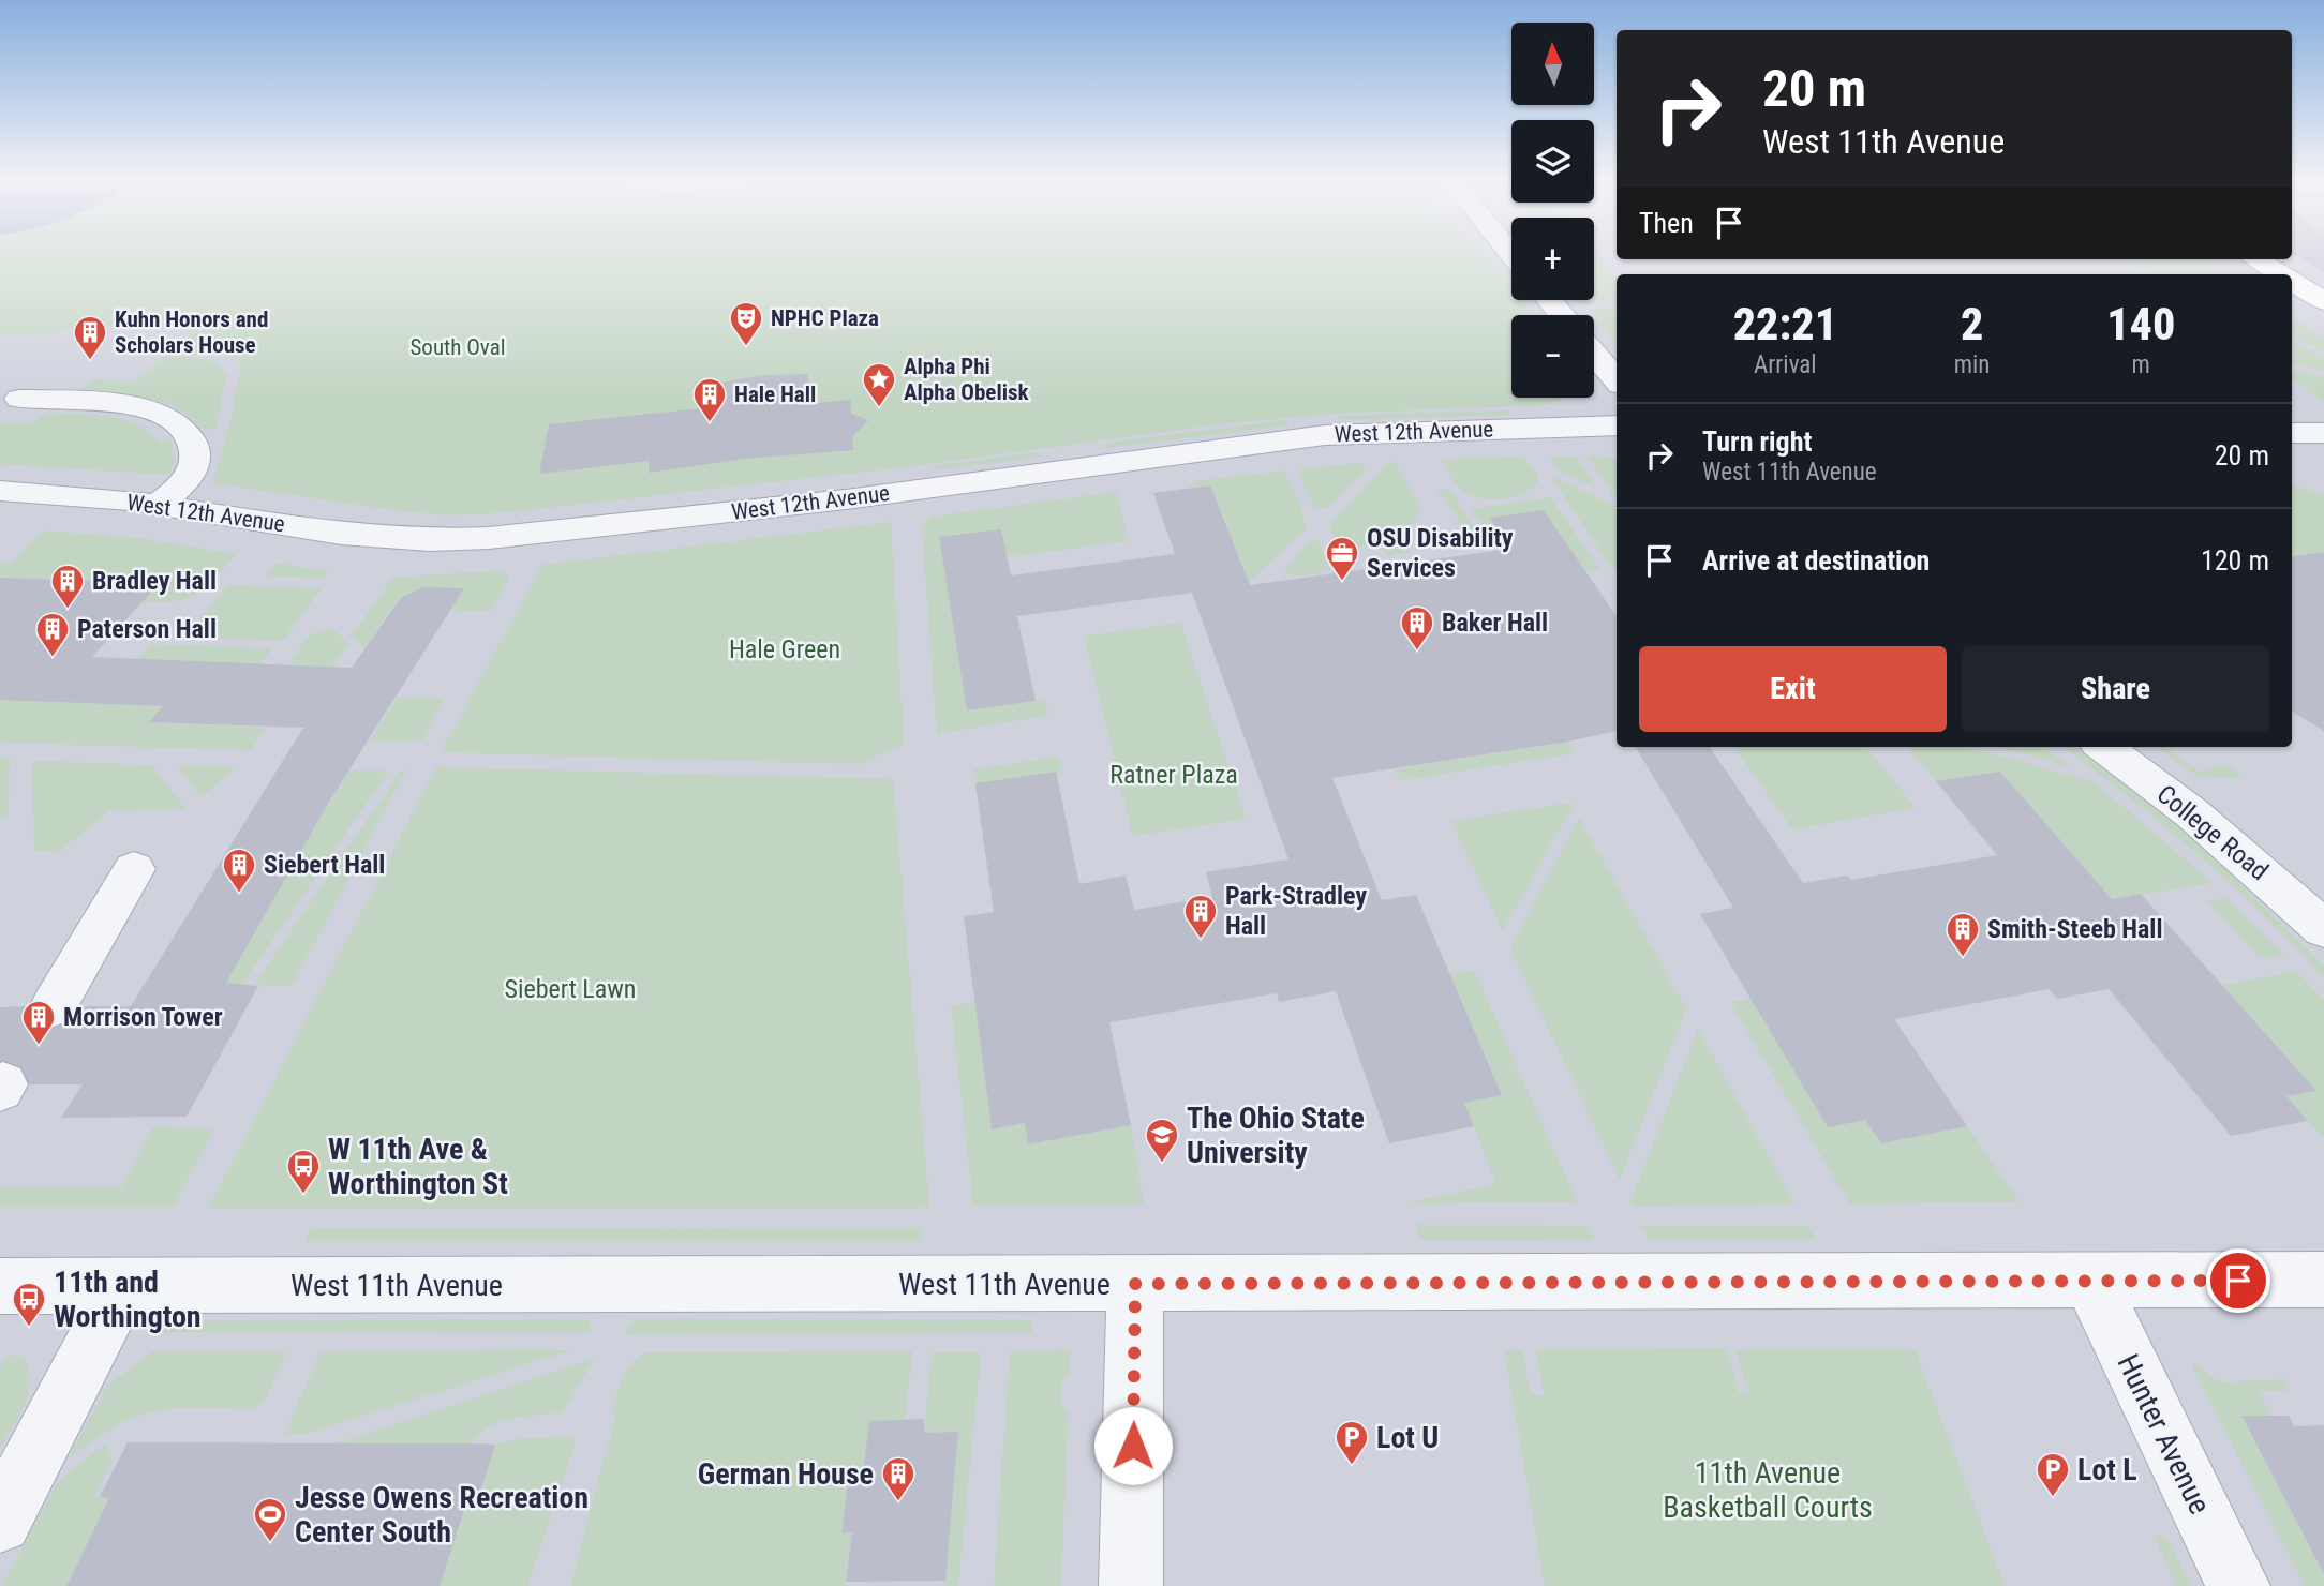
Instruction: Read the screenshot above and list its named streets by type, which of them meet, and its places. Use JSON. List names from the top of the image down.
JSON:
{
  "streets": {
    "street": [
      "West 12th Avenue",
      "College Road",
      "West 11th Avenue",
      "Hunter Avenue"
    ]
  },
  "crossings": [
    ["West 11th Avenue", "Hunter Avenue"]
  ],
  "parks": [
    "South Oval",
    "Hale Green",
    "Ratner Plaza",
    "Siebert Lawn",
    "11th Avenue Basketball Courts"
  ],
  "places": {
    "theatre": ["NPHC Plaza"],
    "building": [
      "Kuhn Honors and Scholars House",
      "Hale Hall",
      "Bradley Hall",
      "Baker Hall",
      "Paterson Hall",
      "Siebert Hall",
      "Park-Stradley Hall",
      "Smith-Steeb Hall",
      "Morrison Tower",
      "German House"
    ],
    "place": ["Alpha Phi Alpha Obelisk"],
    "office": ["OSU Disability Services"],
    "school or university": ["The Ohio State University"],
    "bus stop": ["W 11th Ave & Worthington St", "11th and Worthington"],
    "parking": ["Lot U", "Lot L"],
    "sports": ["Jesse Owens Recreation Center South"]
  },
  "north": "top",
  "page": {
    "map_buttons": ["+", "−"],
    "turn": ["20 m", "West 11th Avenue"],
    "then": "Then",
    "eta": [
      "22:21",
      "Arrival",
      "2",
      "min",
      "140",
      "m"
    ],
    "list": [
      {
        "name": "Turn right",
        "note": "West 11th Avenue",
        "value": "20 m"
      },
      {
        "name": "Arrive at destination",
        "value": "120 m"
      }
    ],
    "buttons": ["Exit", "Share"]
  }
}
